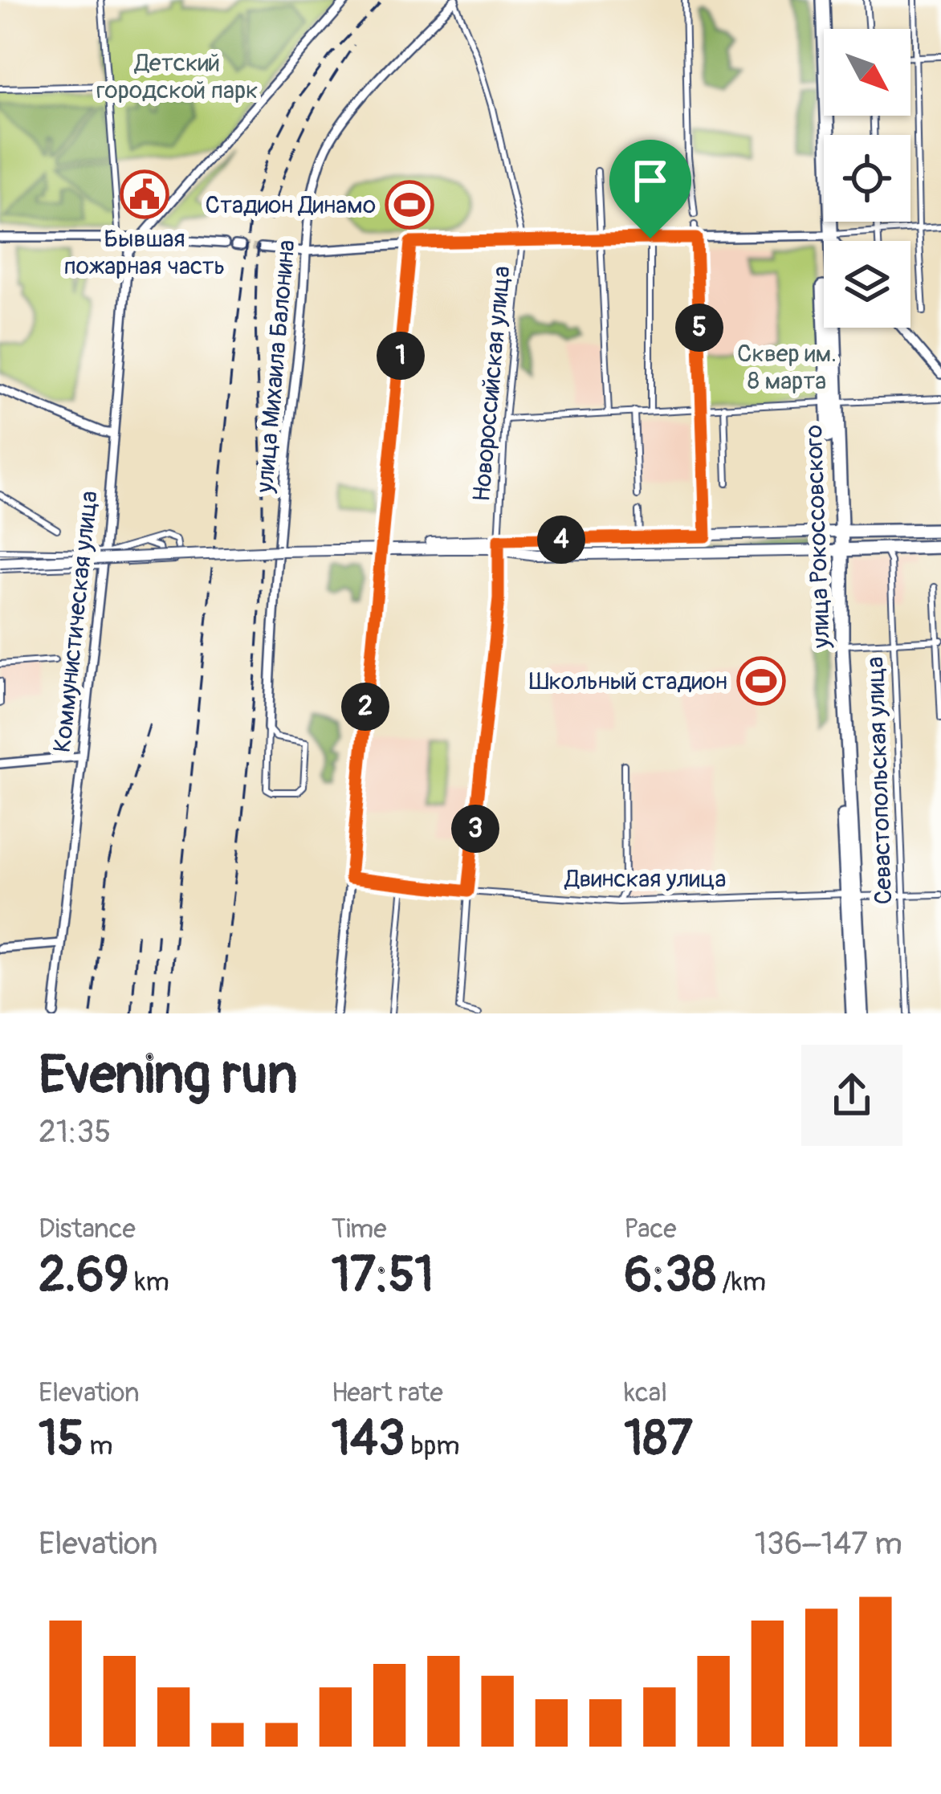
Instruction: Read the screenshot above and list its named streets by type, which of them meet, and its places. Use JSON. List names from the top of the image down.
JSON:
{
  "streets": {
    "highway": ["улица Рокоссовского"],
    "main road": ["улица Михаила Балонина", "Коммунистическая улица"],
    "street": ["Новороссийская улица", "Севастопольская улица", "Двинская улица"]
  },
  "crossings": [
    ["улица Михаила Балонина", "Новороссийская улица"],
    ["Новороссийская улица", "Двинская улица"],
    ["улица Рокоссовского", "Двинская улица"],
    ["Севастопольская улица", "Двинская улица"]
  ],
  "parks": ["Детский городской парк", "Сквер им. 8 марта"],
  "places": {
    "public building": ["Бывшая пожарная часть"],
    "sports": ["Стадион Динамо", "Школьный стадион"]
  },
  "north": "bottom right",
  "page": {
    "pins": [
      "5",
      "1",
      "4",
      "2",
      "3"
    ],
    "heading": ["Evening run", "21:35"],
    "stats": [
      ["Distance", "2.69 km"],
      ["Time", "17:51"],
      ["Pace", "6:38 /km"],
      ["Elevation", "15 m"],
      ["Heart rate", "143 bpm"],
      ["kcal", "187"]
    ],
    "chart": ["Elevation", "136–147 m"]
  }
}
